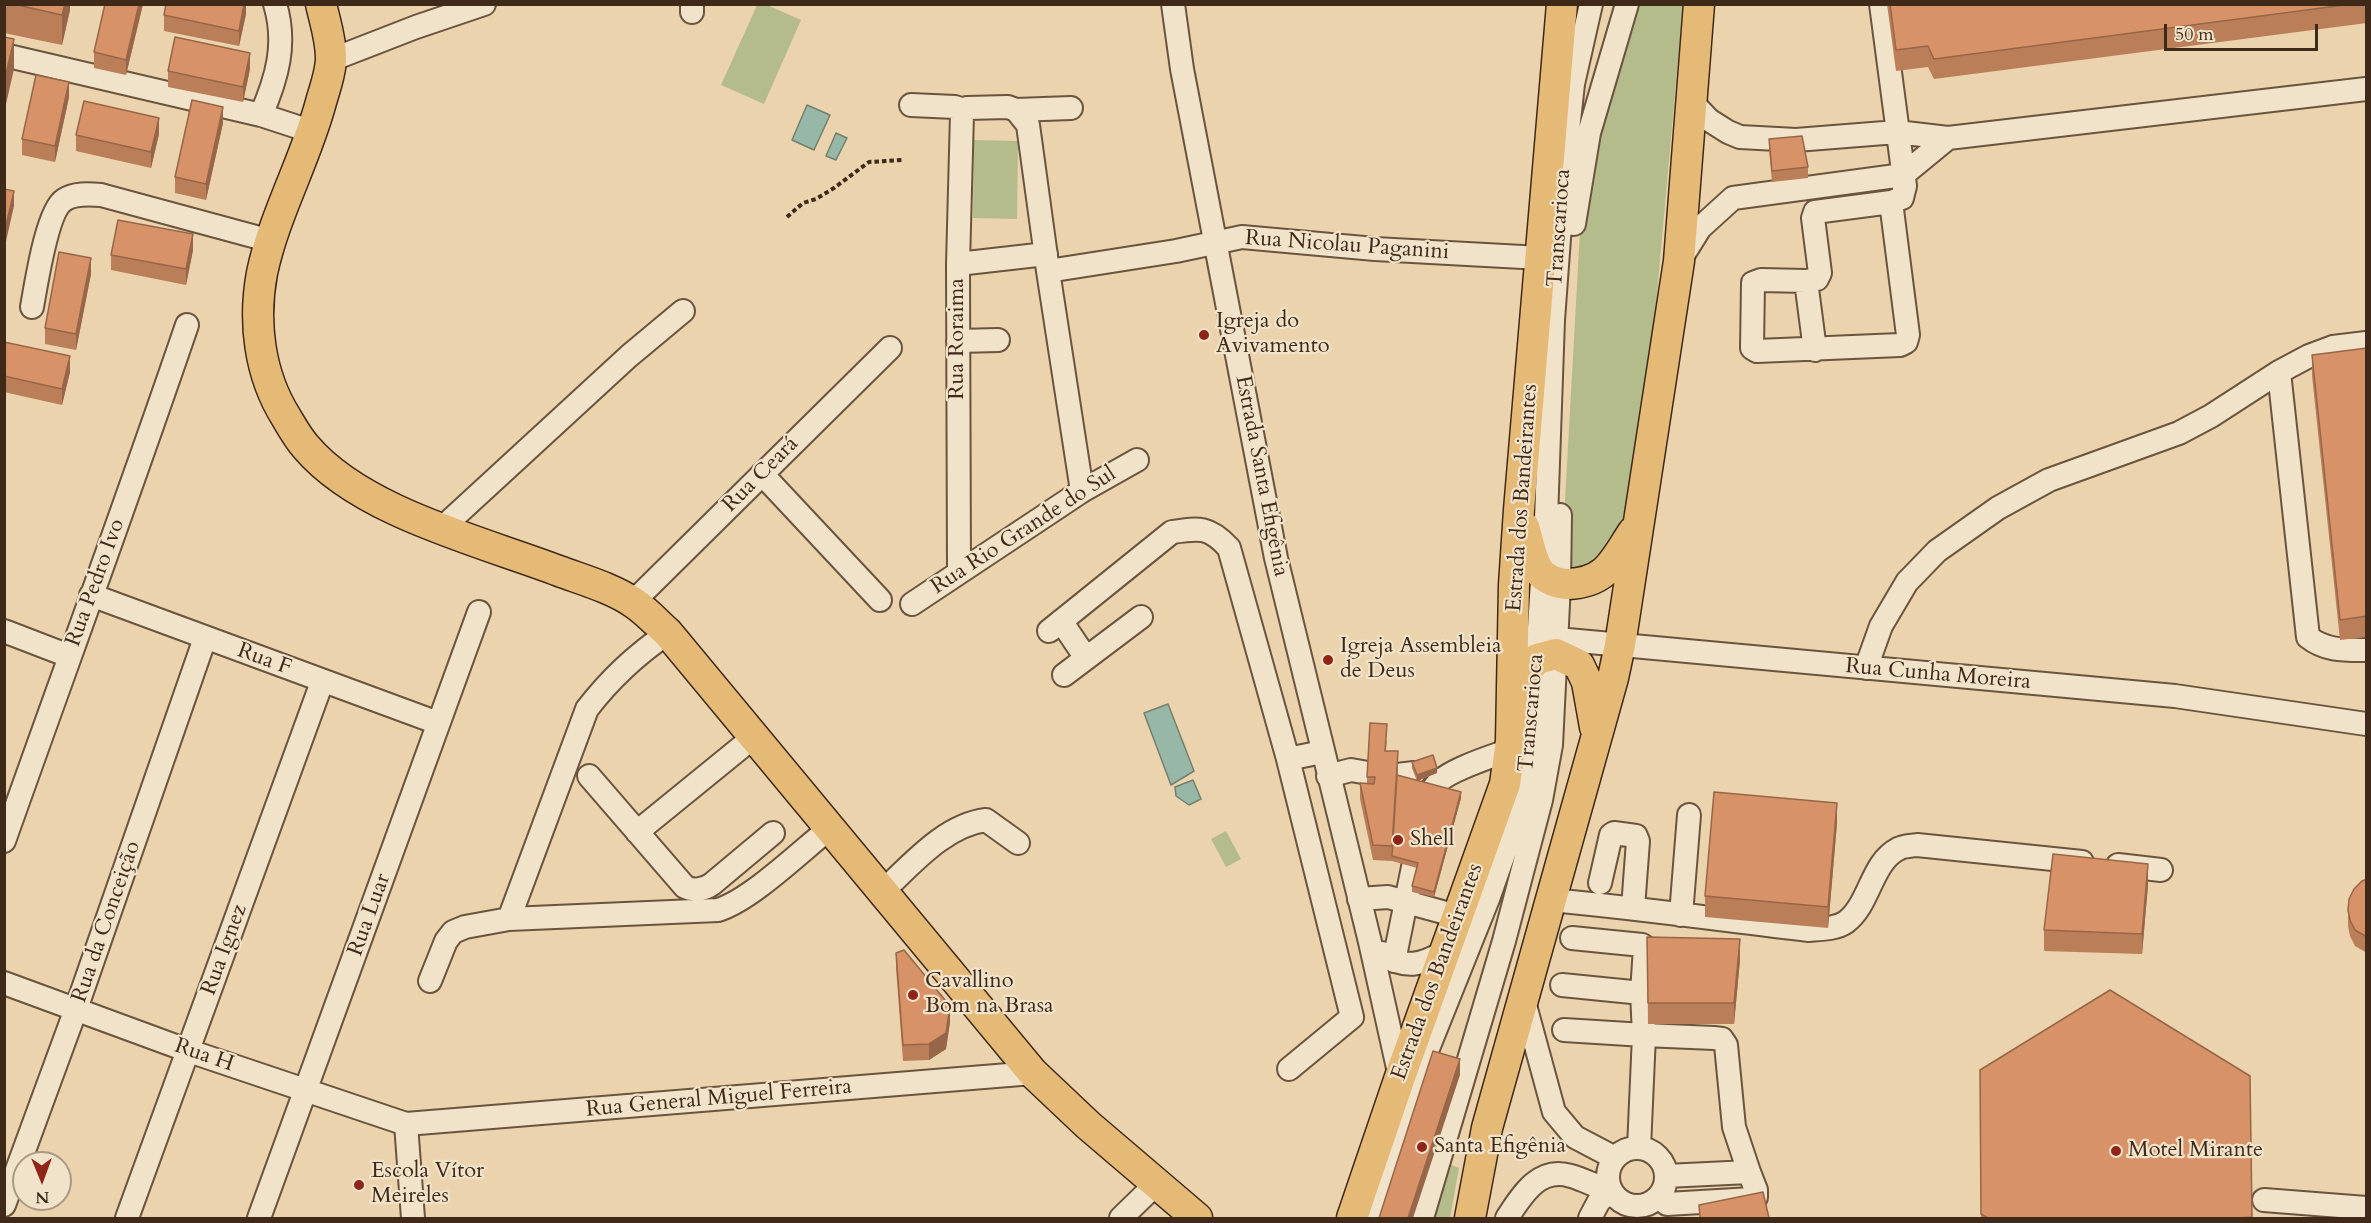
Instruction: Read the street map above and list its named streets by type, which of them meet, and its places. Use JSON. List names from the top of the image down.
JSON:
{
  "streets": {
    "main road": ["Estrada dos Bandeirantes"],
    "street": [
      "Transcarioca",
      "Rua Nicolau Paganini",
      "Rua Roraima",
      "Rua Ceará",
      "Estrada Santa Efigênia",
      "Rua Rio Grande do Sul",
      "Rua Pedro Ivo",
      "Rua F",
      "Rua Cunha Moreira",
      "Rua Luar",
      "Rua da Conceição",
      "Rua Ignez",
      "Rua H",
      "Rua General Miguel Ferreira"
    ]
  },
  "crossings": [
    ["Transcarioca", "Estrada dos Bandeirantes"],
    ["Transcarioca", "Rua Cunha Moreira"],
    ["Rua Nicolau Paganini", "Rua Roraima"],
    ["Rua Nicolau Paganini", "Estrada Santa Efigênia"],
    ["Rua Nicolau Paganini", "Estrada dos Bandeirantes"],
    ["Rua Roraima", "Rua Rio Grande do Sul"],
    ["Estrada Santa Efigênia", "Estrada dos Bandeirantes"],
    ["Estrada dos Bandeirantes", "Rua Cunha Moreira"],
    ["Rua Pedro Ivo", "Rua F"],
    ["Rua F", "Rua Luar"],
    ["Rua F", "Rua da Conceição"],
    ["Rua F", "Rua Ignez"],
    ["Rua Luar", "Rua H"],
    ["Rua da Conceição", "Rua H"],
    ["Rua Ignez", "Rua H"],
    ["Rua H", "Rua General Miguel Ferreira"]
  ],
  "places": [
    "Igreja do Avivamento",
    "Igreja Assembleia de Deus",
    "Shell",
    "Cavallino Bom na Brasa",
    "Santa Efigênia",
    "Motel Mirante",
    "Escola Vítor Meireles"
  ],
  "scale_bar": "50 m",
  "north": "bottom"
}
